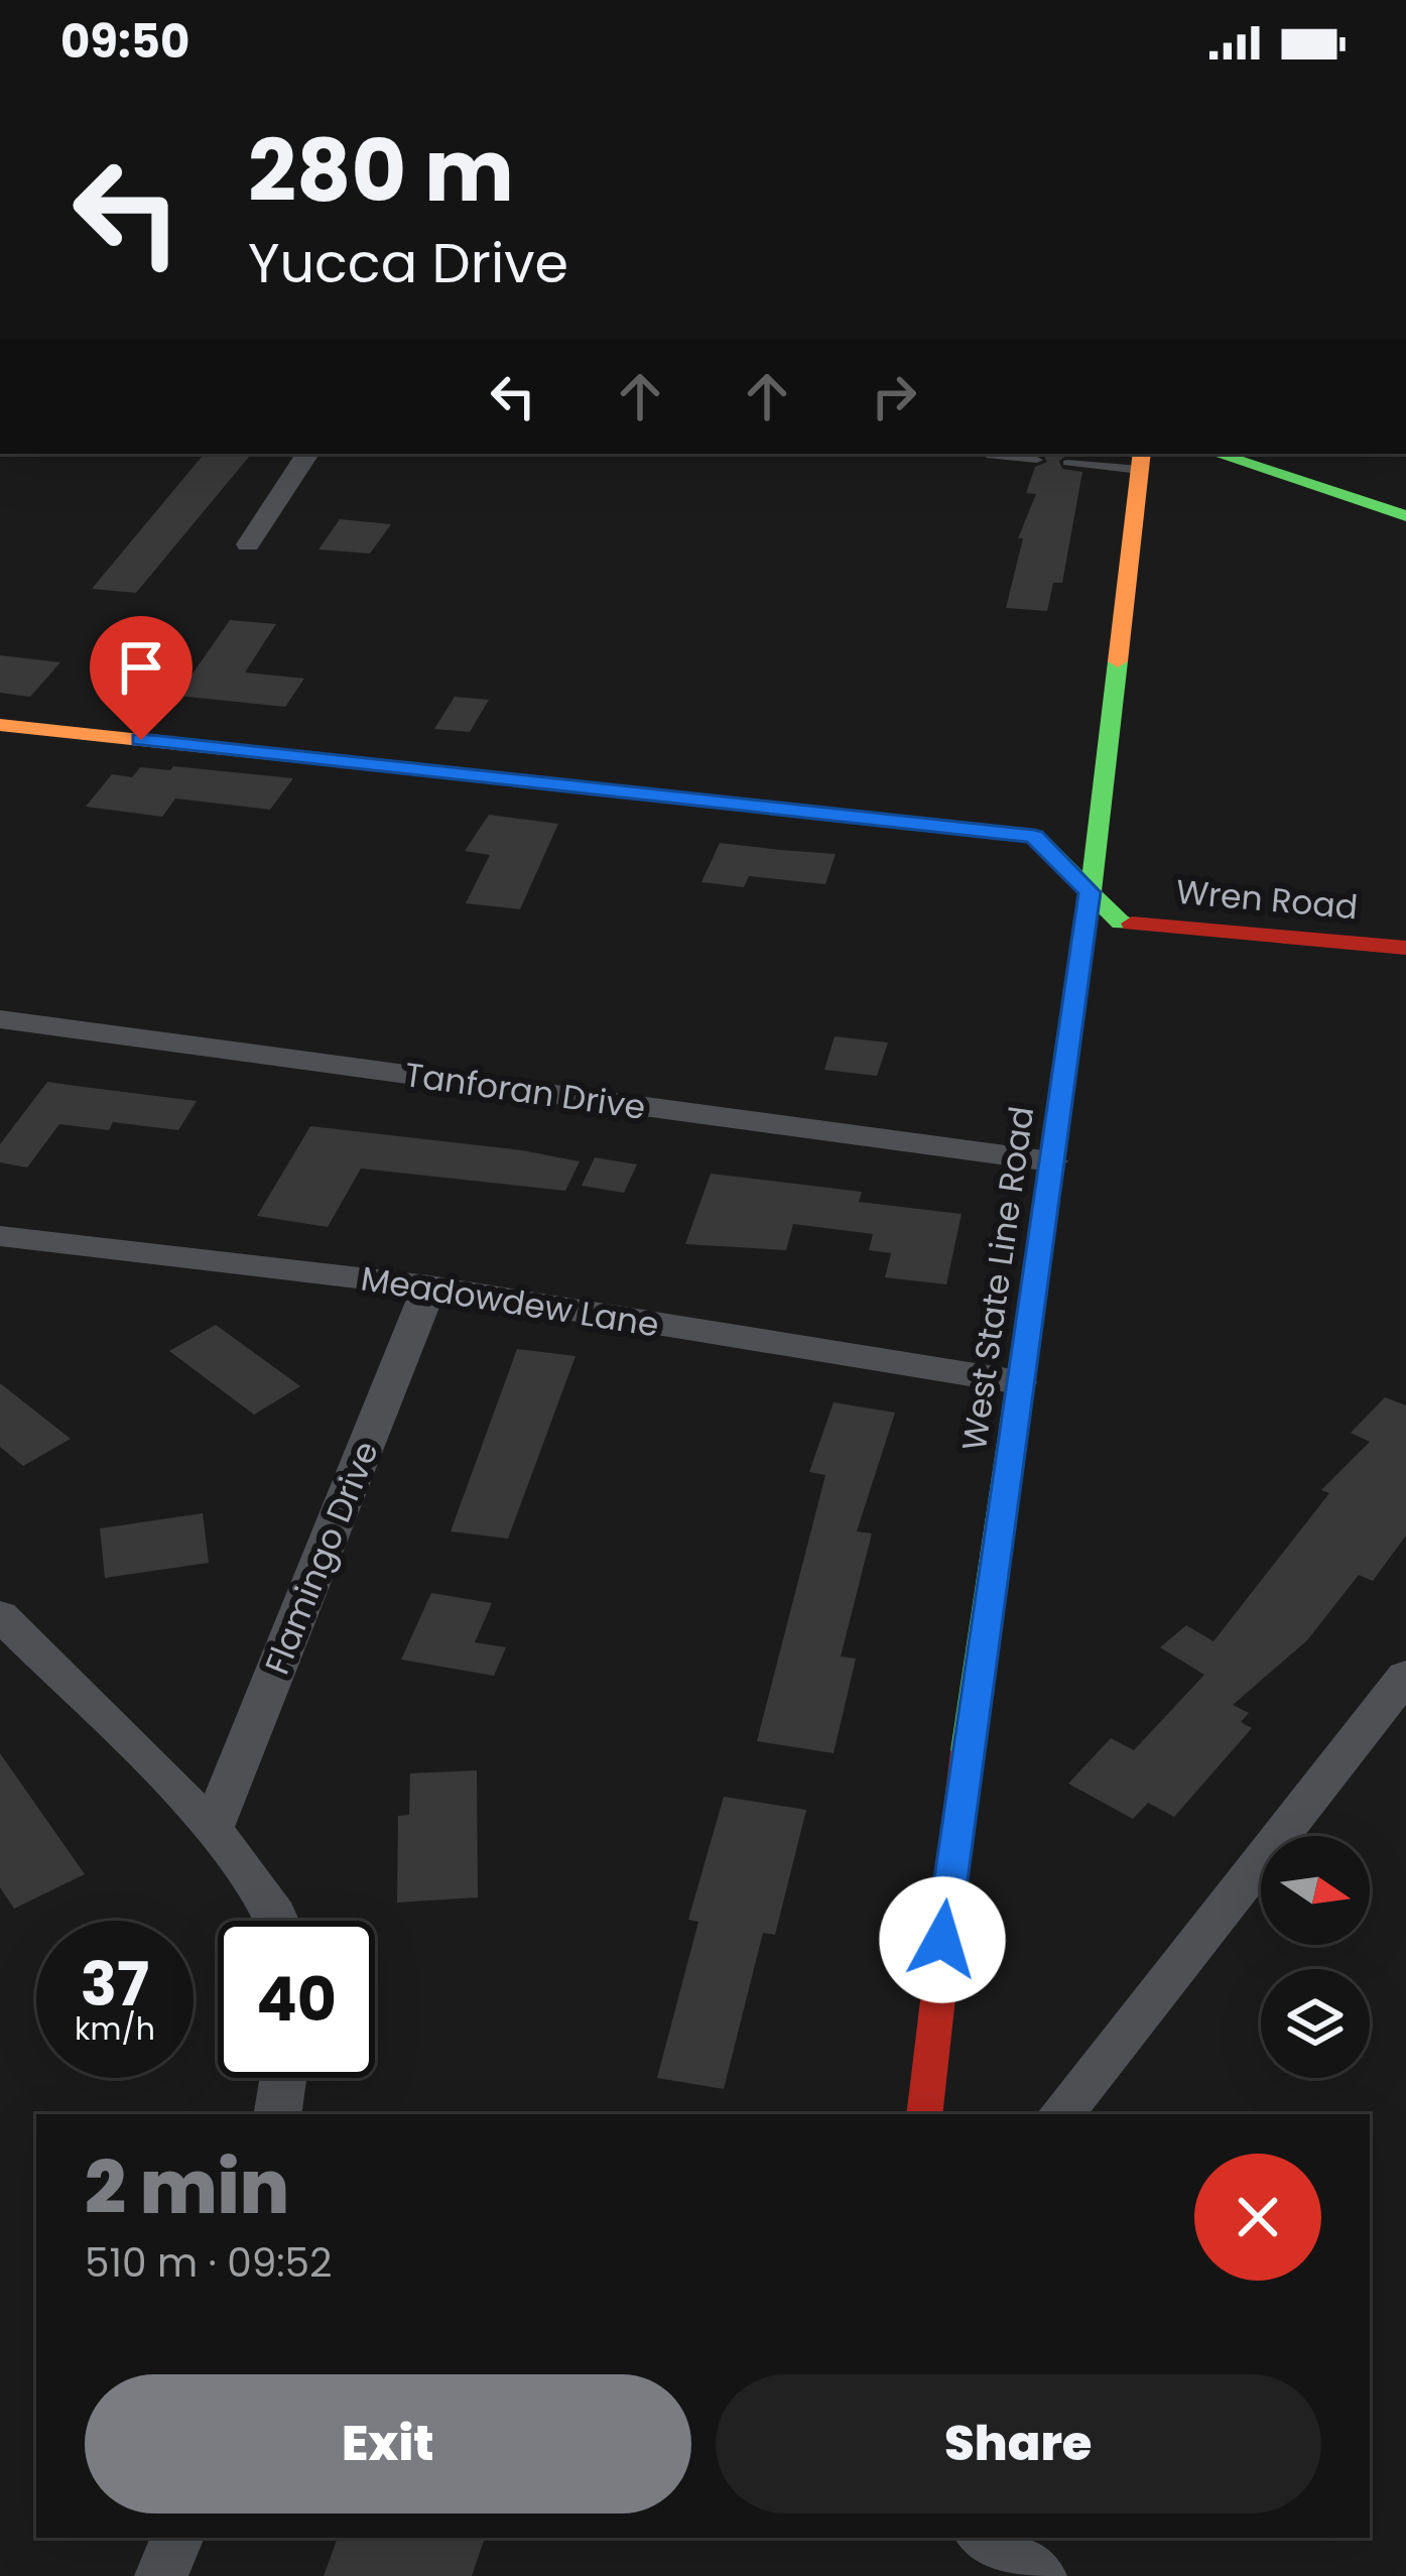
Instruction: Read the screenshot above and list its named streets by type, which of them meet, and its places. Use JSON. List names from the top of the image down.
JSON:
{
  "streets": {
    "street": [
      "Wren Road",
      "Tanforan Drive",
      "West State Line Road",
      "Meadowdew Lane",
      "Flamingo Drive"
    ]
  },
  "crossings": [
    ["Wren Road", "West State Line Road"],
    ["Tanforan Drive", "West State Line Road"],
    ["West State Line Road", "Meadowdew Lane"],
    ["Meadowdew Lane", "Flamingo Drive"]
  ],
  "north": "right",
  "page": {
    "status": "09:50",
    "turn": ["280 m", "Yucca Drive"],
    "speed": "37 km/h",
    "limit": "40",
    "heading": ["2 min", "510 m · 09:52"],
    "buttons": ["Exit", "Share"]
  }
}
